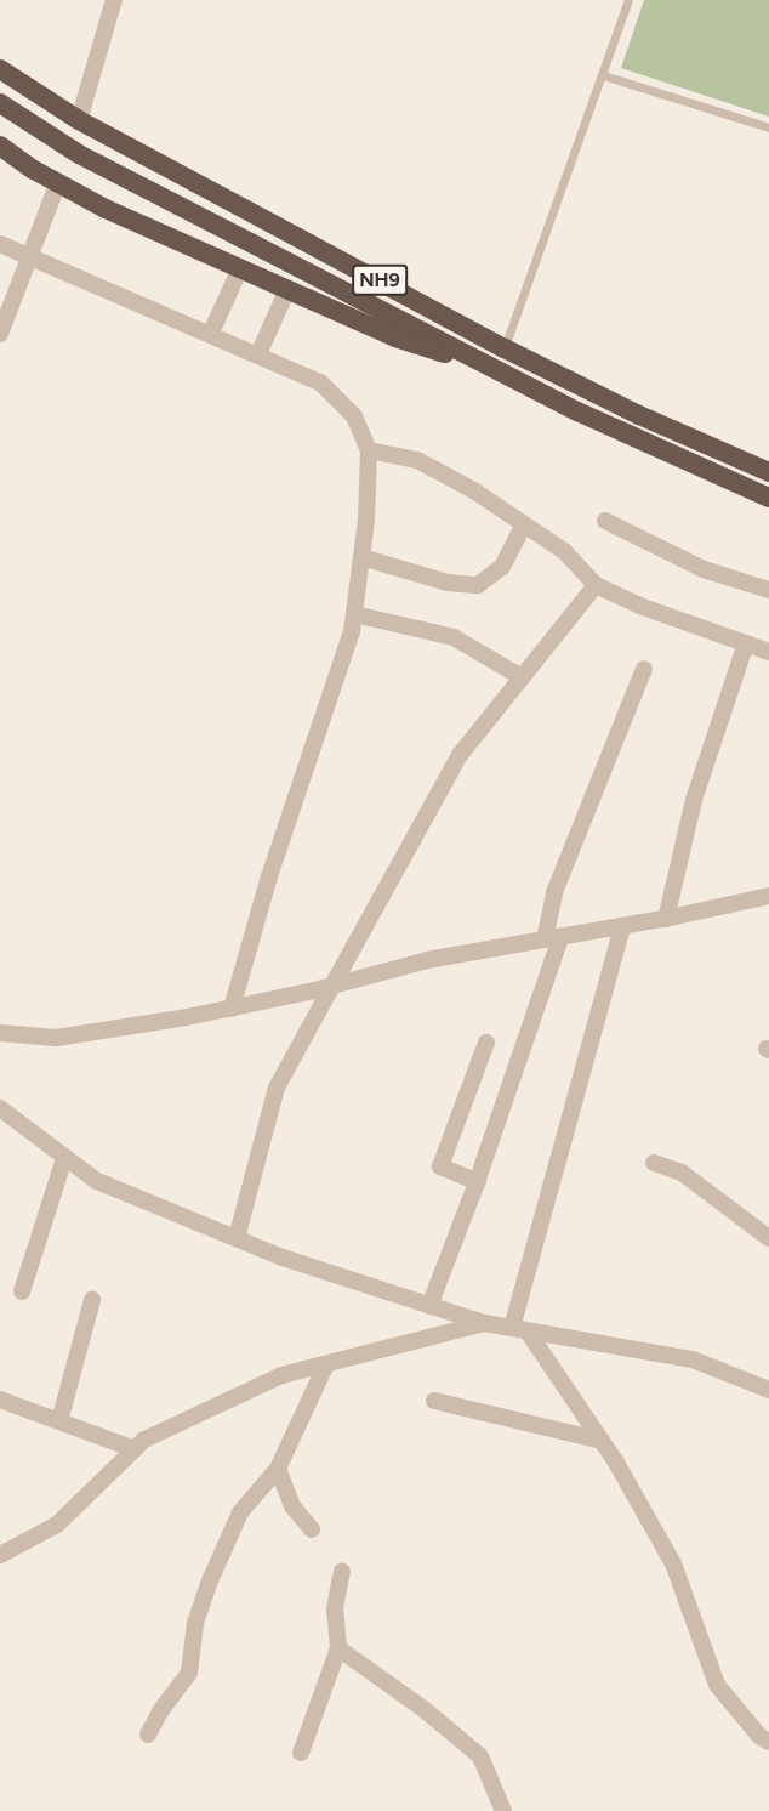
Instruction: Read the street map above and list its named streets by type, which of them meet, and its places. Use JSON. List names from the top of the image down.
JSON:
{
  "streets": {
    "highway": ["NH9"]
  }
}
